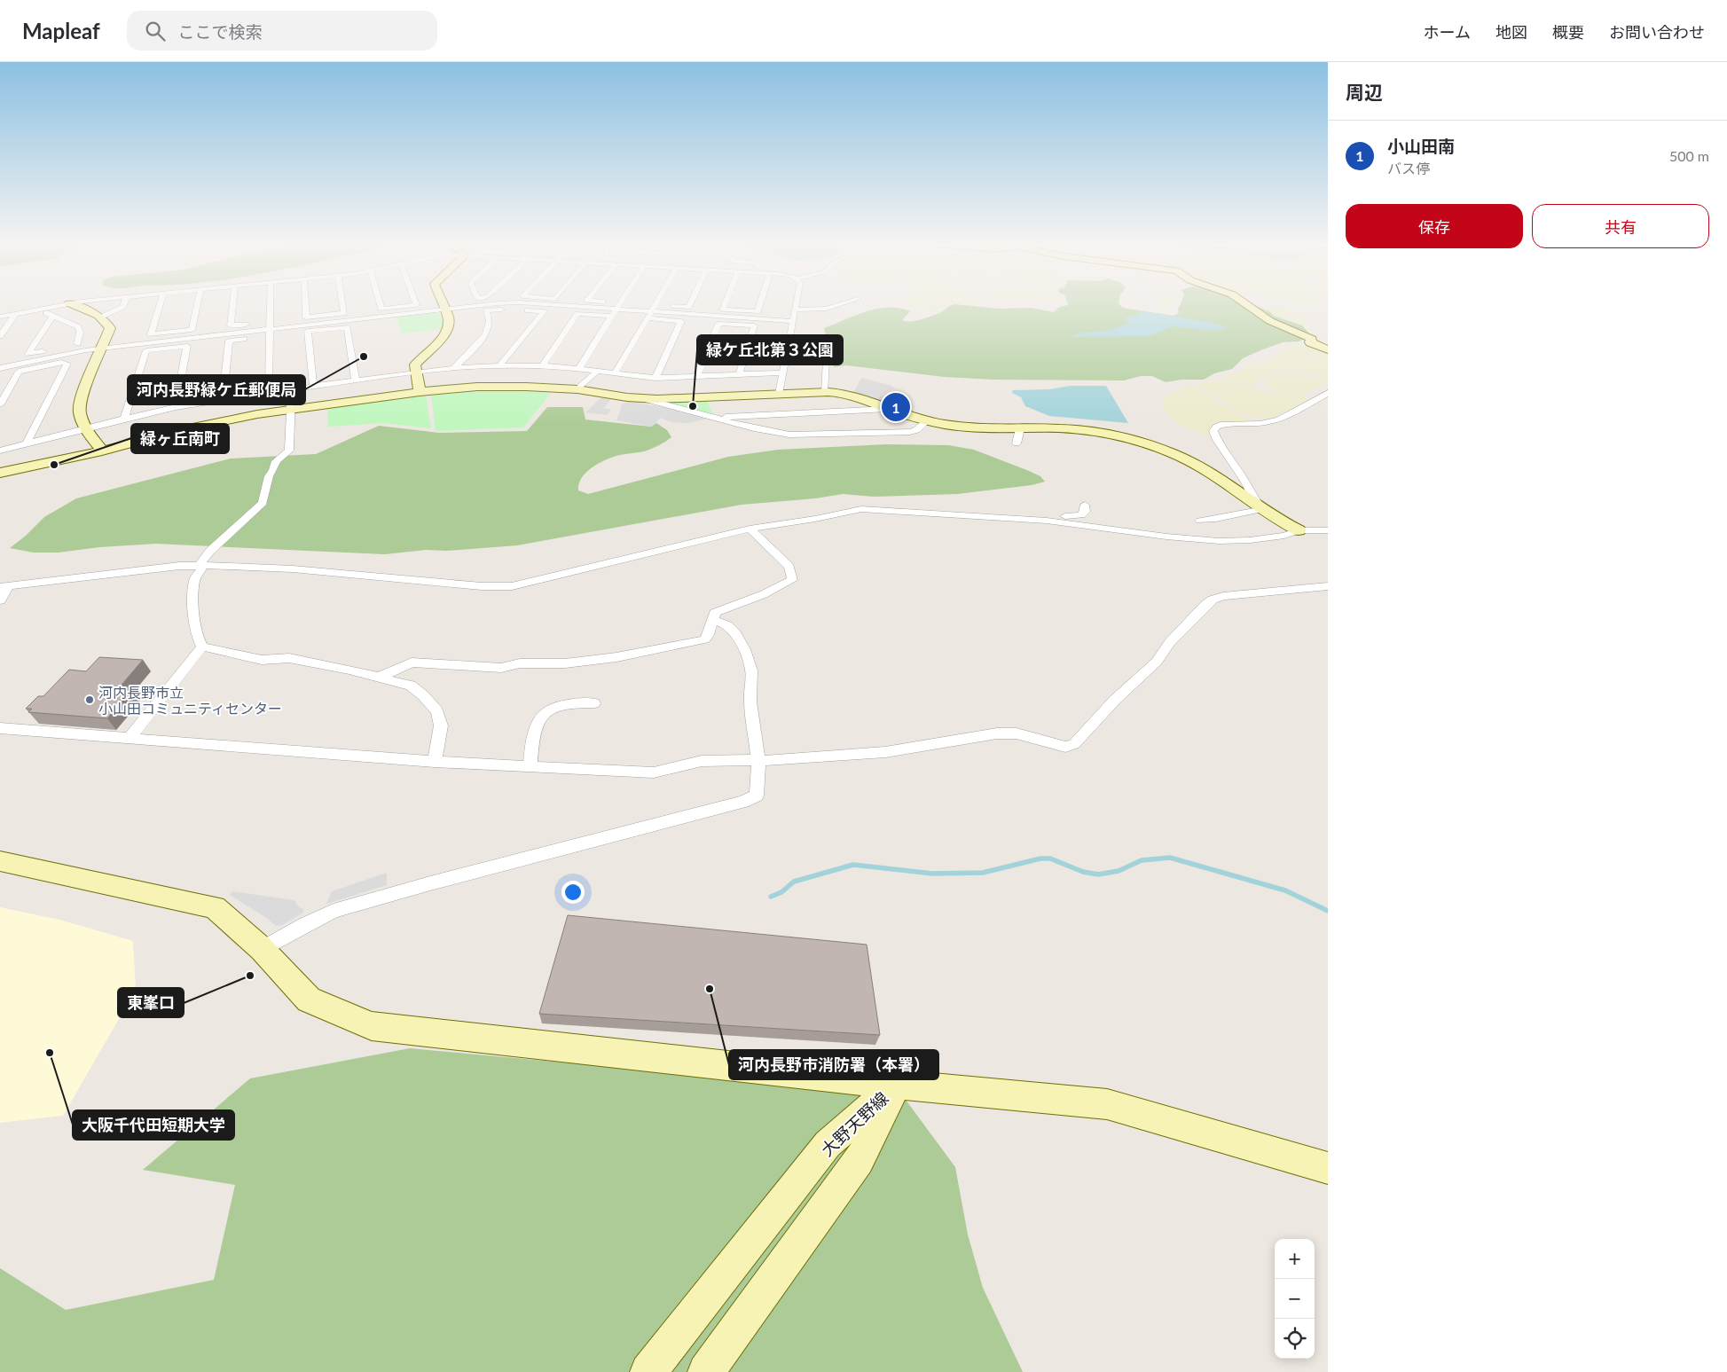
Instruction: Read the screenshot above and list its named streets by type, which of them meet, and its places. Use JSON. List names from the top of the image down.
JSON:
{
  "streets": {
    "street": ["大野天野線"]
  },
  "places": [
    "河内長野緑ケ丘郵便局",
    "緑ケ丘北第３公園",
    "緑ヶ丘南町",
    "河内長野市立 小山田コミュニティセンター",
    "東峯口",
    "河内長野市消防署（本署）",
    "大阪千代田短期大学"
  ],
  "page": {
    "header": "Mapleaf",
    "search": "ここで検索",
    "nav": [
      "ホーム",
      "地図",
      "概要",
      "お問い合わせ"
    ],
    "heading": "周辺",
    "list": [
      {
        "mark": "1",
        "name": "小山田南",
        "note": "バス停",
        "value": "500 m"
      }
    ],
    "buttons": ["保存", "共有"],
    "pins": "1",
    "map_buttons": ["+", "−"]
  }
}
